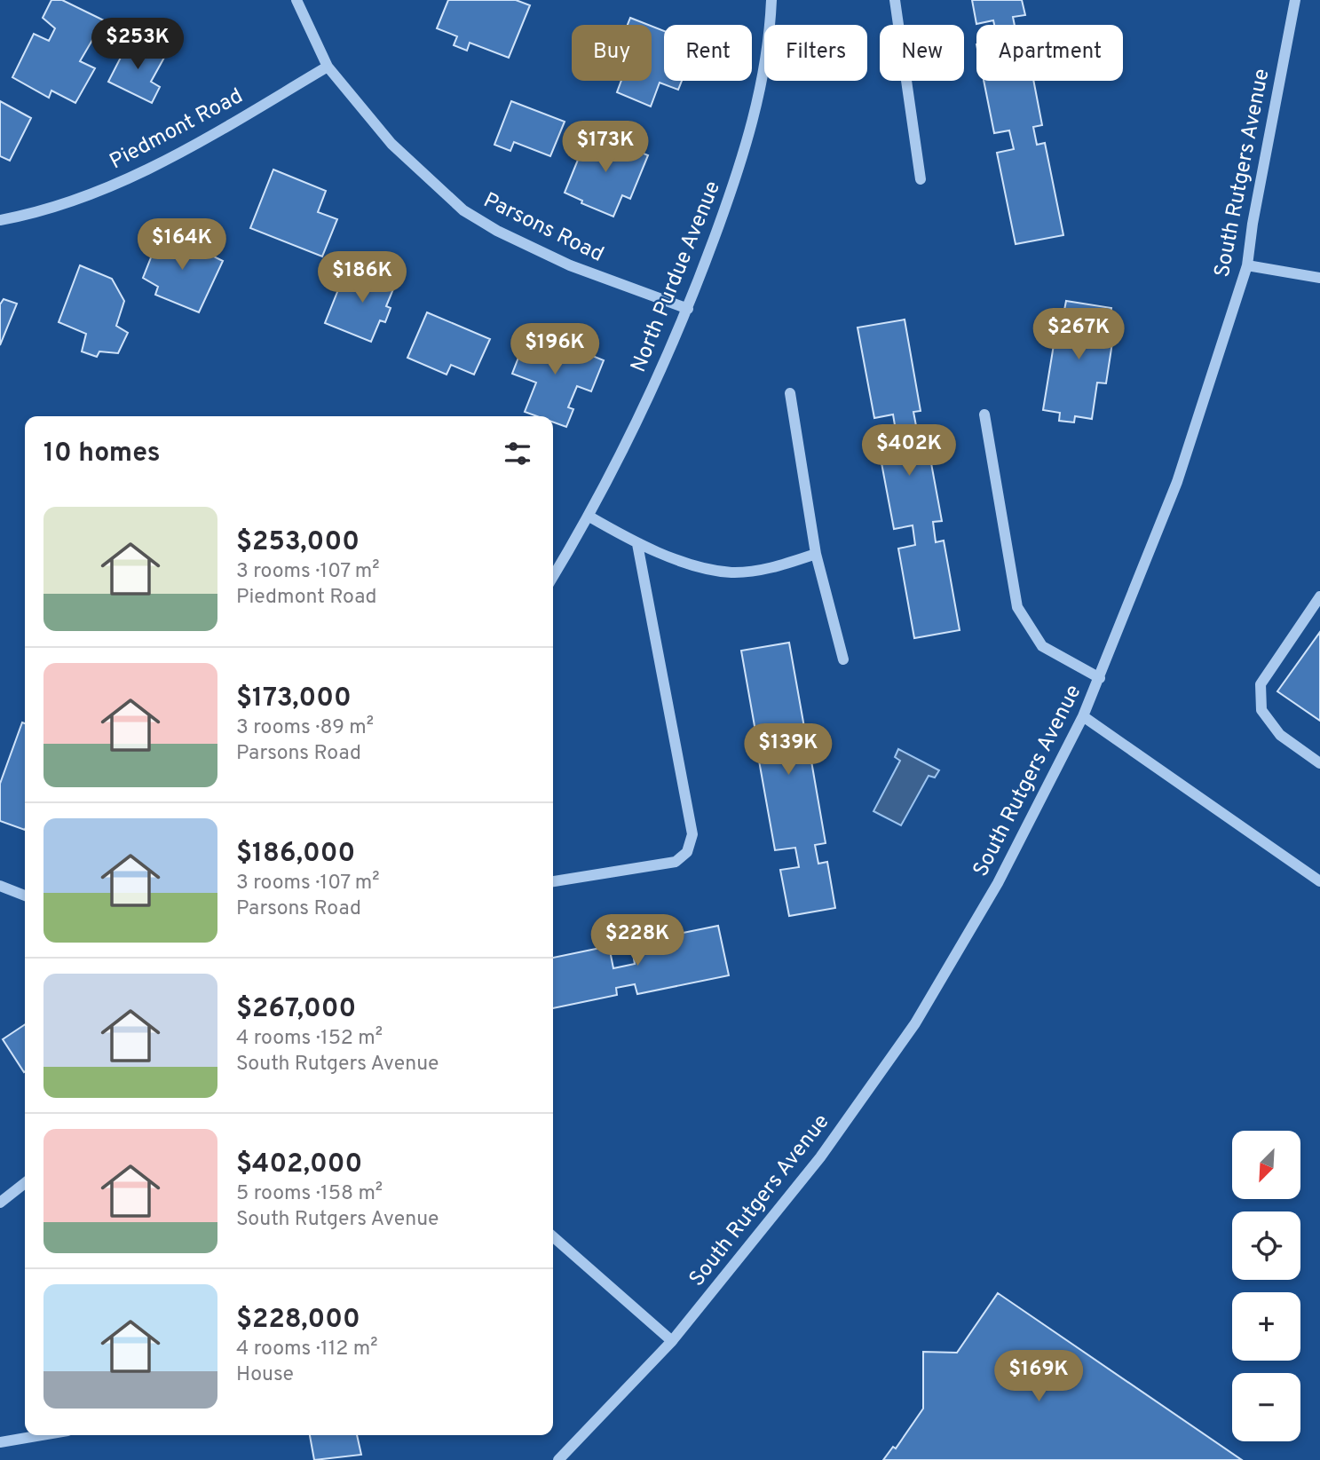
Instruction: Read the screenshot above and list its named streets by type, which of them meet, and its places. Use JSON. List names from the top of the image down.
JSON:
{
  "streets": {
    "street": [
      "Piedmont Road",
      "South Rutgers Avenue",
      "Parsons Road",
      "North Purdue Avenue"
    ]
  },
  "crossings": [
    ["Piedmont Road", "Parsons Road"],
    ["Parsons Road", "North Purdue Avenue"]
  ],
  "north": "bottom left",
  "page": {
    "price": [
      "$253K",
      "$173K",
      "$164K",
      "$186K",
      "$267K",
      "$196K",
      "$402K",
      "$139K",
      "$228K",
      "$169K"
    ],
    "chip": [
      "Buy",
      "Rent",
      "Filters",
      "New",
      "Apartment"
    ],
    "heading": "10 homes",
    "list": [
      {
        "name": "$253,000",
        "note": "3 rooms · 107 m² · Piedmont Road"
      },
      {
        "name": "$173,000",
        "note": "3 rooms · 89 m² · Parsons Road"
      },
      {
        "name": "$186,000",
        "note": "3 rooms · 107 m² · Parsons Road"
      },
      {
        "name": "$267,000",
        "note": "4 rooms · 152 m² · South Rutgers Avenue"
      },
      {
        "name": "$402,000",
        "note": "5 rooms · 158 m² · South Rutgers Avenue"
      },
      {
        "name": "$228,000",
        "note": "4 rooms · 112 m² · House"
      }
    ],
    "map_buttons": ["+", "−"]
  }
}
